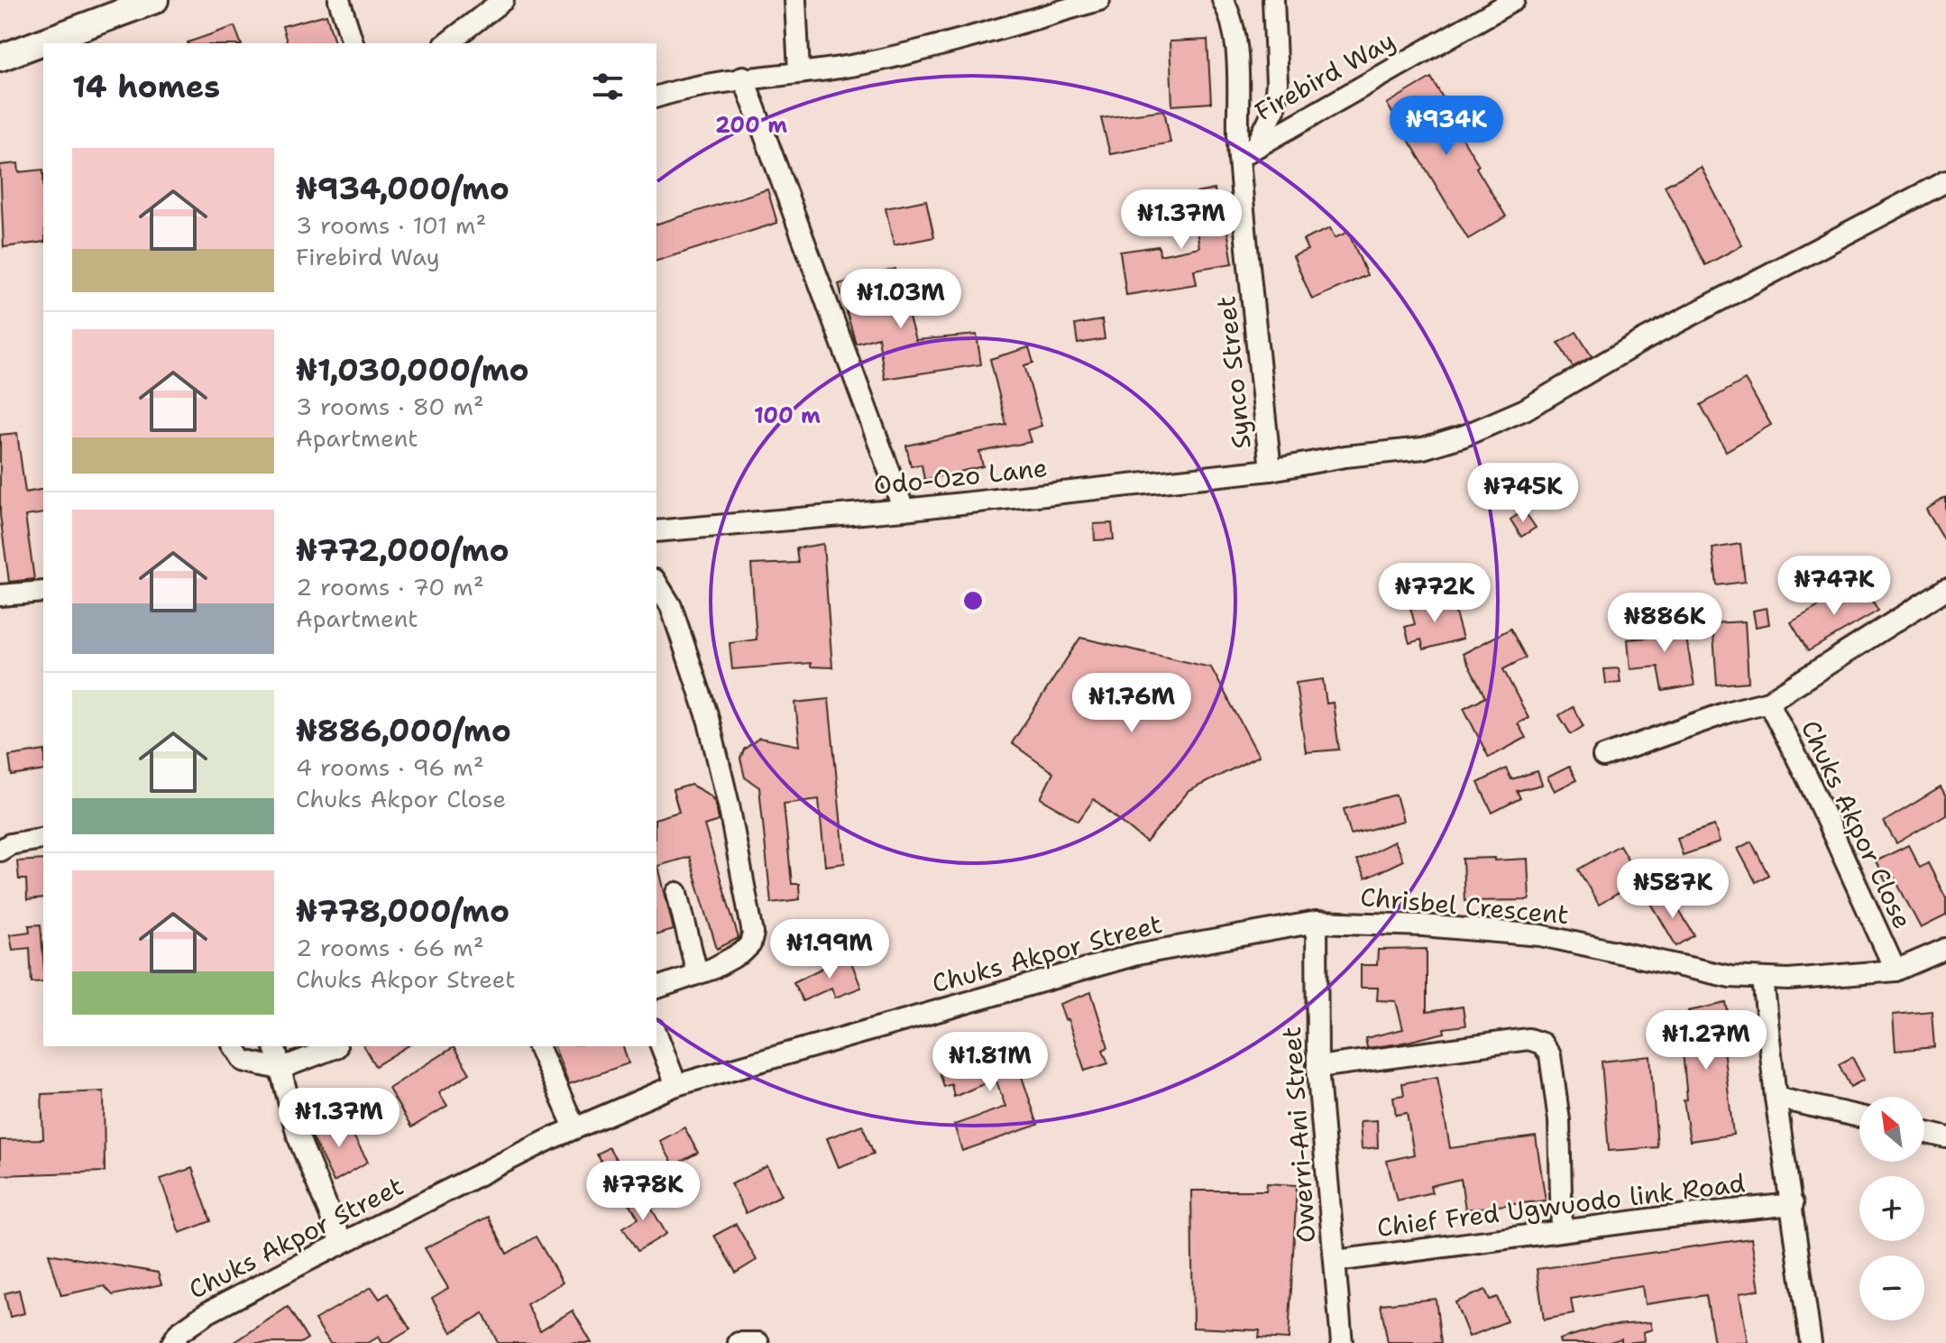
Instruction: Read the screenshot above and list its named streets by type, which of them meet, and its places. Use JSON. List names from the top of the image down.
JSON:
{
  "streets": {
    "street": [
      "Firebird Way",
      "Synco Street",
      "Odo-Ozo Lane",
      "Chuks Akpor Close",
      "Chrisbel Crescent",
      "Chuks Akpor Street",
      "Owerri-Ani Street",
      "Chief Fred Ugwuodo link Road"
    ]
  },
  "crossings": [
    ["Firebird Way", "Synco Street"],
    ["Synco Street", "Odo-Ozo Lane"],
    ["Chuks Akpor Close", "Chrisbel Crescent"],
    ["Chrisbel Crescent", "Chuks Akpor Street"],
    ["Chrisbel Crescent", "Owerri-Ani Street"],
    ["Chuks Akpor Street", "Owerri-Ani Street"],
    ["Owerri-Ani Street", "Chief Fred Ugwuodo link Road"]
  ],
  "north": "top left",
  "page": {
    "heading": "14 homes",
    "price": [
      "₦934K",
      "₦1.37M",
      "₦1.03M",
      "₦745K",
      "₦747K",
      "₦772K",
      "₦886K",
      "₦1.76M",
      "₦587K",
      "₦1.99M",
      "₦1.27M",
      "₦1.81M",
      "₦1.37M",
      "₦778K"
    ],
    "list": [
      {
        "name": "₦934,000/mo",
        "note": "3 rooms · 101 m² · Firebird Way"
      },
      {
        "name": "₦1,030,000/mo",
        "note": "3 rooms · 80 m² · Apartment"
      },
      {
        "name": "₦772,000/mo",
        "note": "2 rooms · 70 m² · Apartment"
      },
      {
        "name": "₦886,000/mo",
        "note": "4 rooms · 96 m² · Chuks Akpor Close"
      },
      {
        "name": "₦778,000/mo",
        "note": "2 rooms · 66 m² · Chuks Akpor Street"
      }
    ],
    "map_buttons": ["+", "−"]
  },
  "rings": ["200 m", "100 m"]
}
